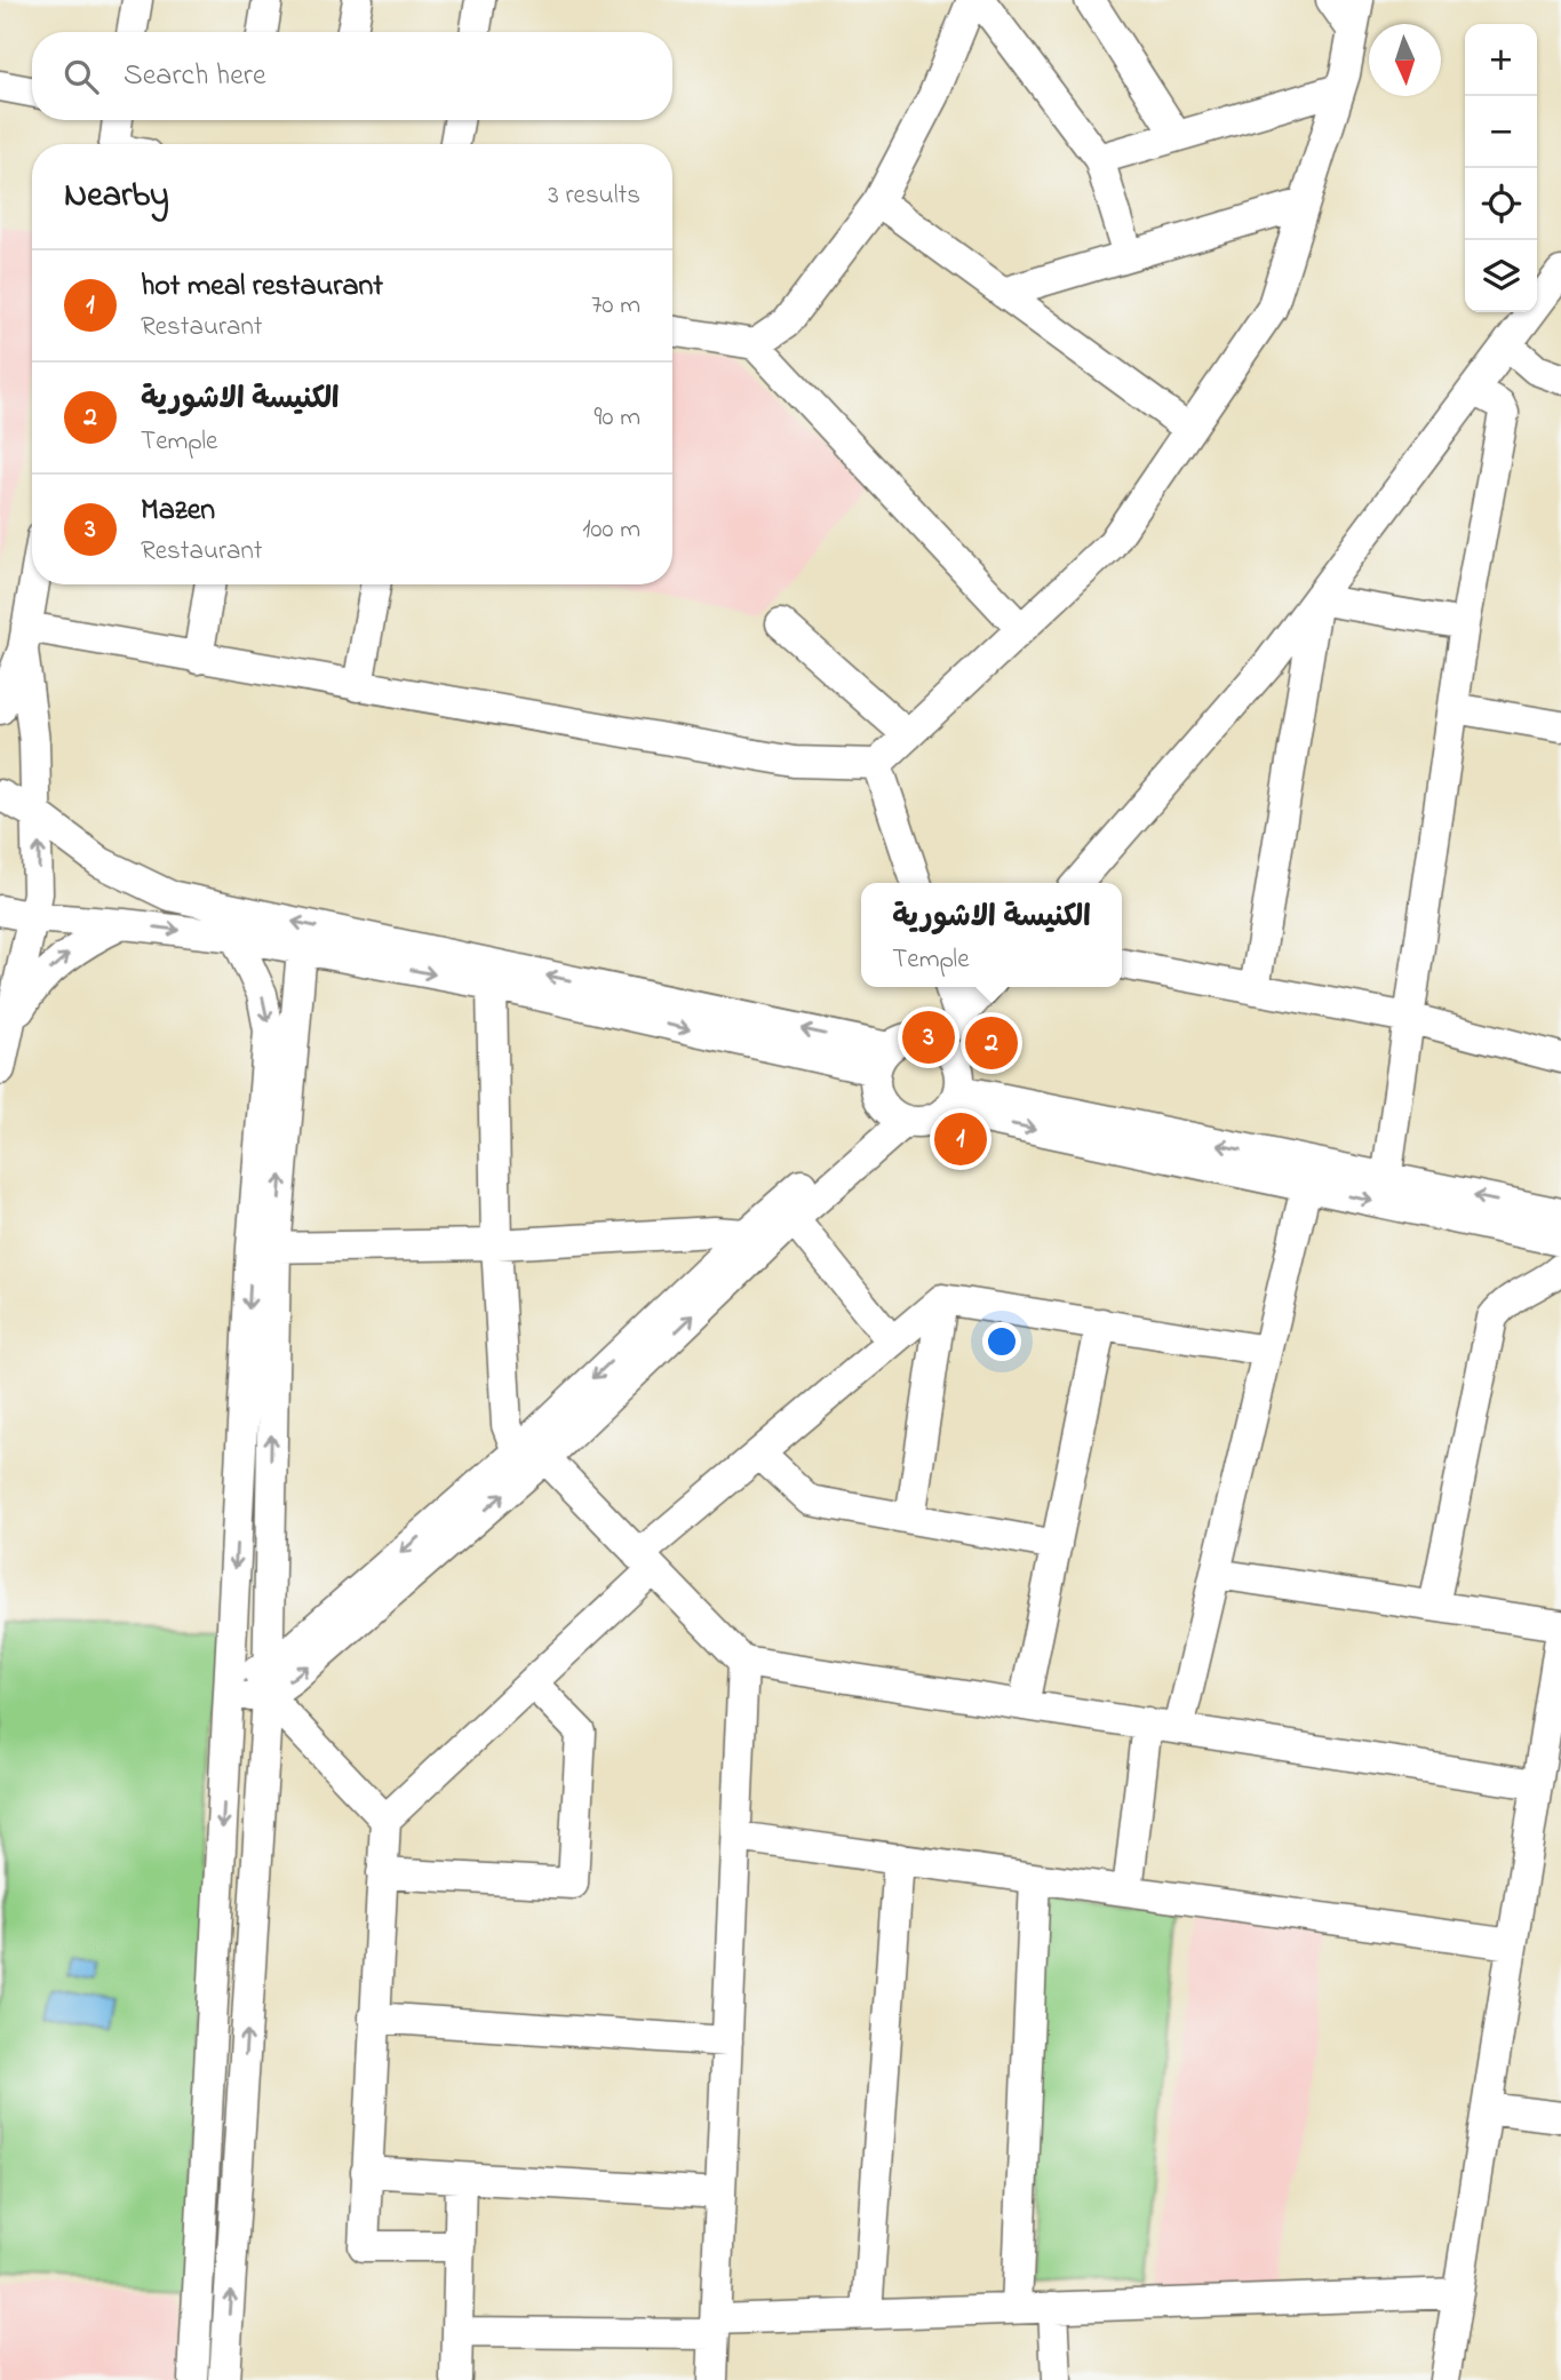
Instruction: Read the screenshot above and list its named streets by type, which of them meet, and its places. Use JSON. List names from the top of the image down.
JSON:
{
  "north": "bottom",
  "page": {
    "map_buttons": ["+", "−"],
    "search": "Search here",
    "heading": ["Nearby", "3 results"],
    "list": [
      {
        "mark": "1",
        "name": "hot meal restaurant",
        "note": "Restaurant",
        "value": "70 m"
      },
      {
        "mark": "2",
        "name": "الكنيسة الاشورية",
        "note": "Temple",
        "value": "90 m"
      },
      {
        "mark": "3",
        "name": "Mazen",
        "note": "Restaurant",
        "value": "100 m"
      }
    ],
    "popup": ["الكنيسة الاشورية", "Temple"],
    "pins": ["3", "2", "1"]
  }
}
